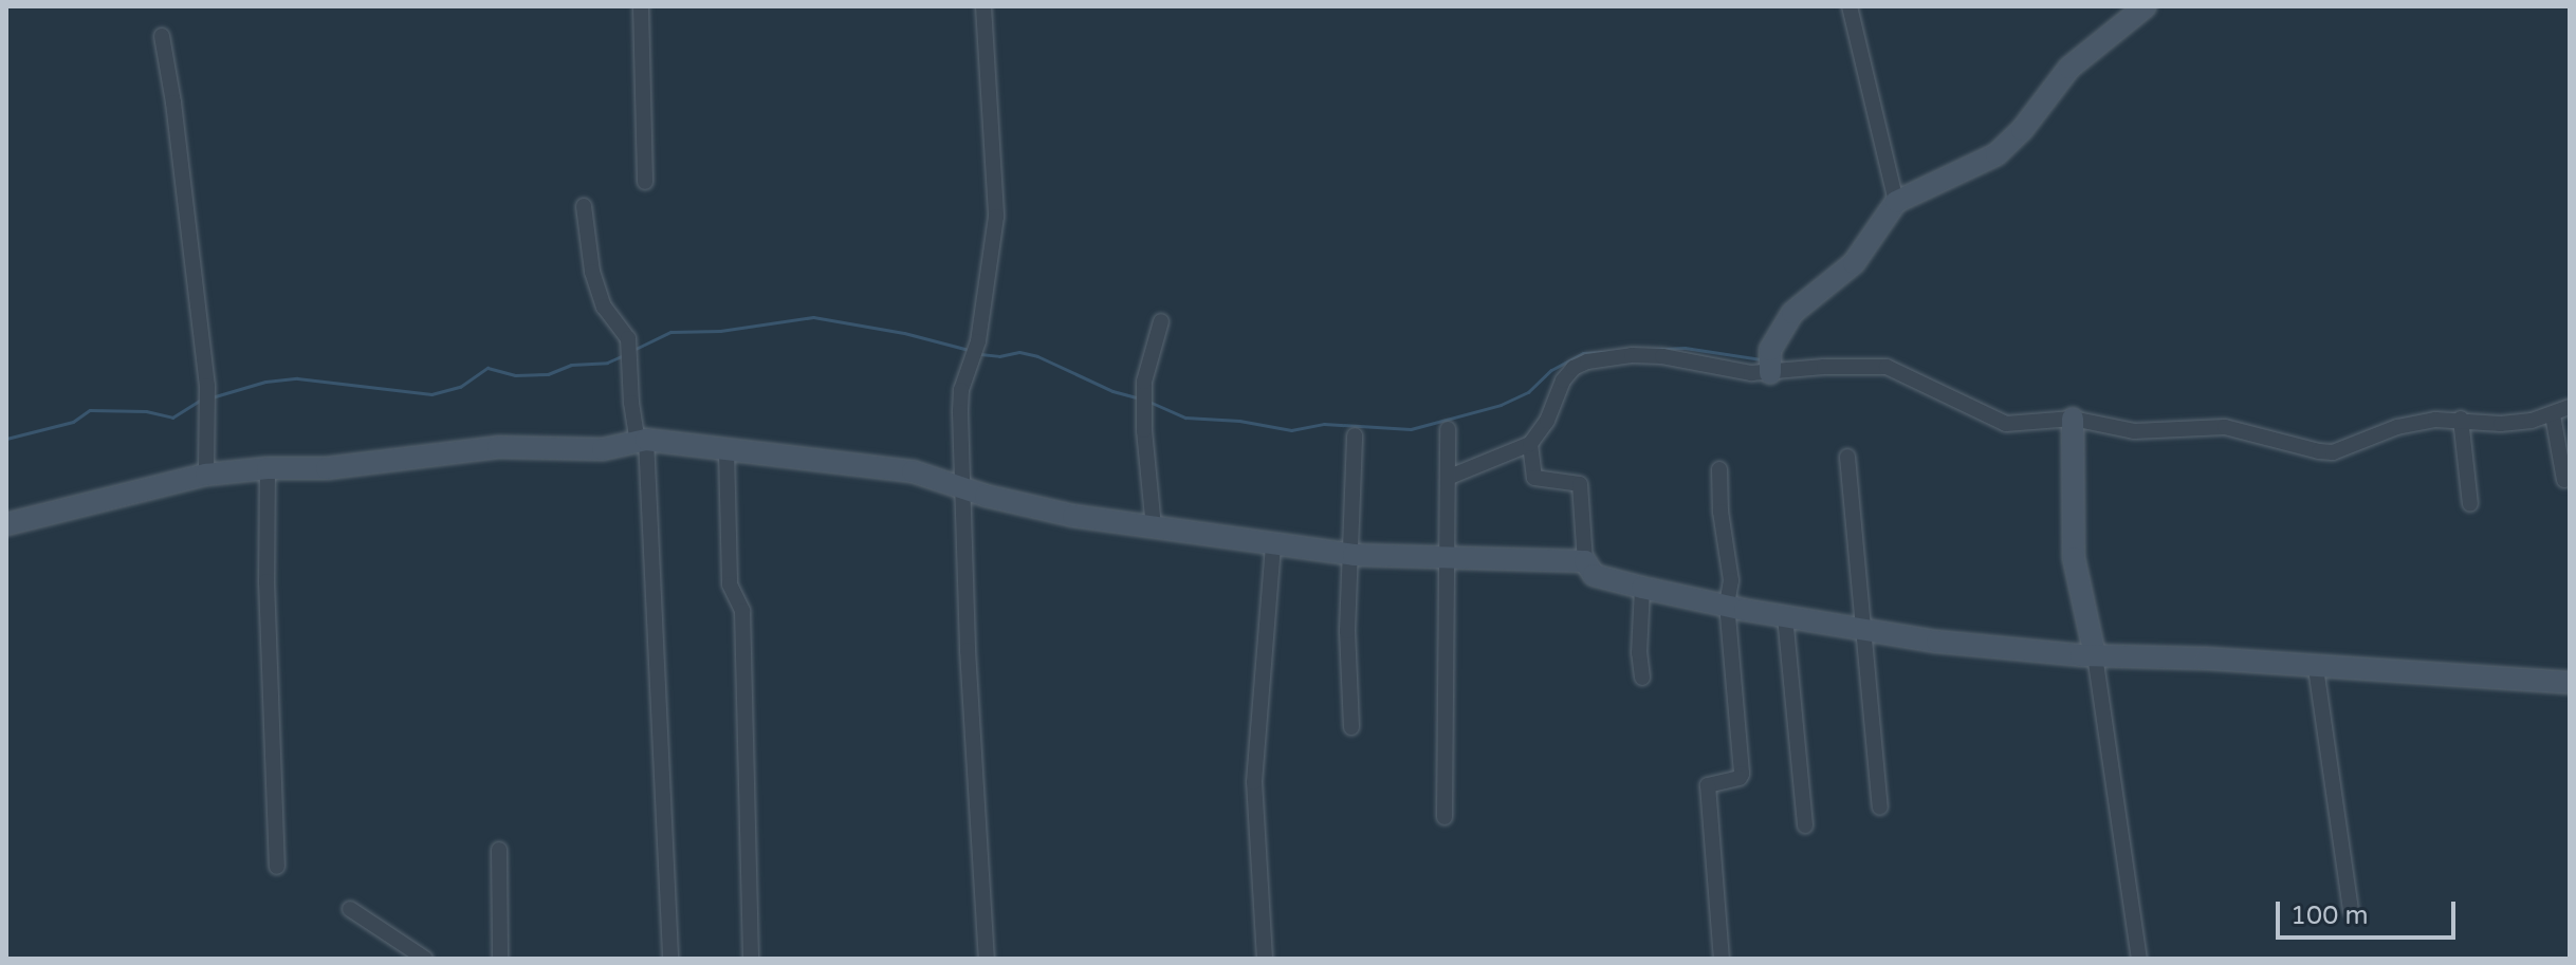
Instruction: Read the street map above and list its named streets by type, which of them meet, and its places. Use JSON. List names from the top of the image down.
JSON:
{
  "scale_bar": "100 m"
}
